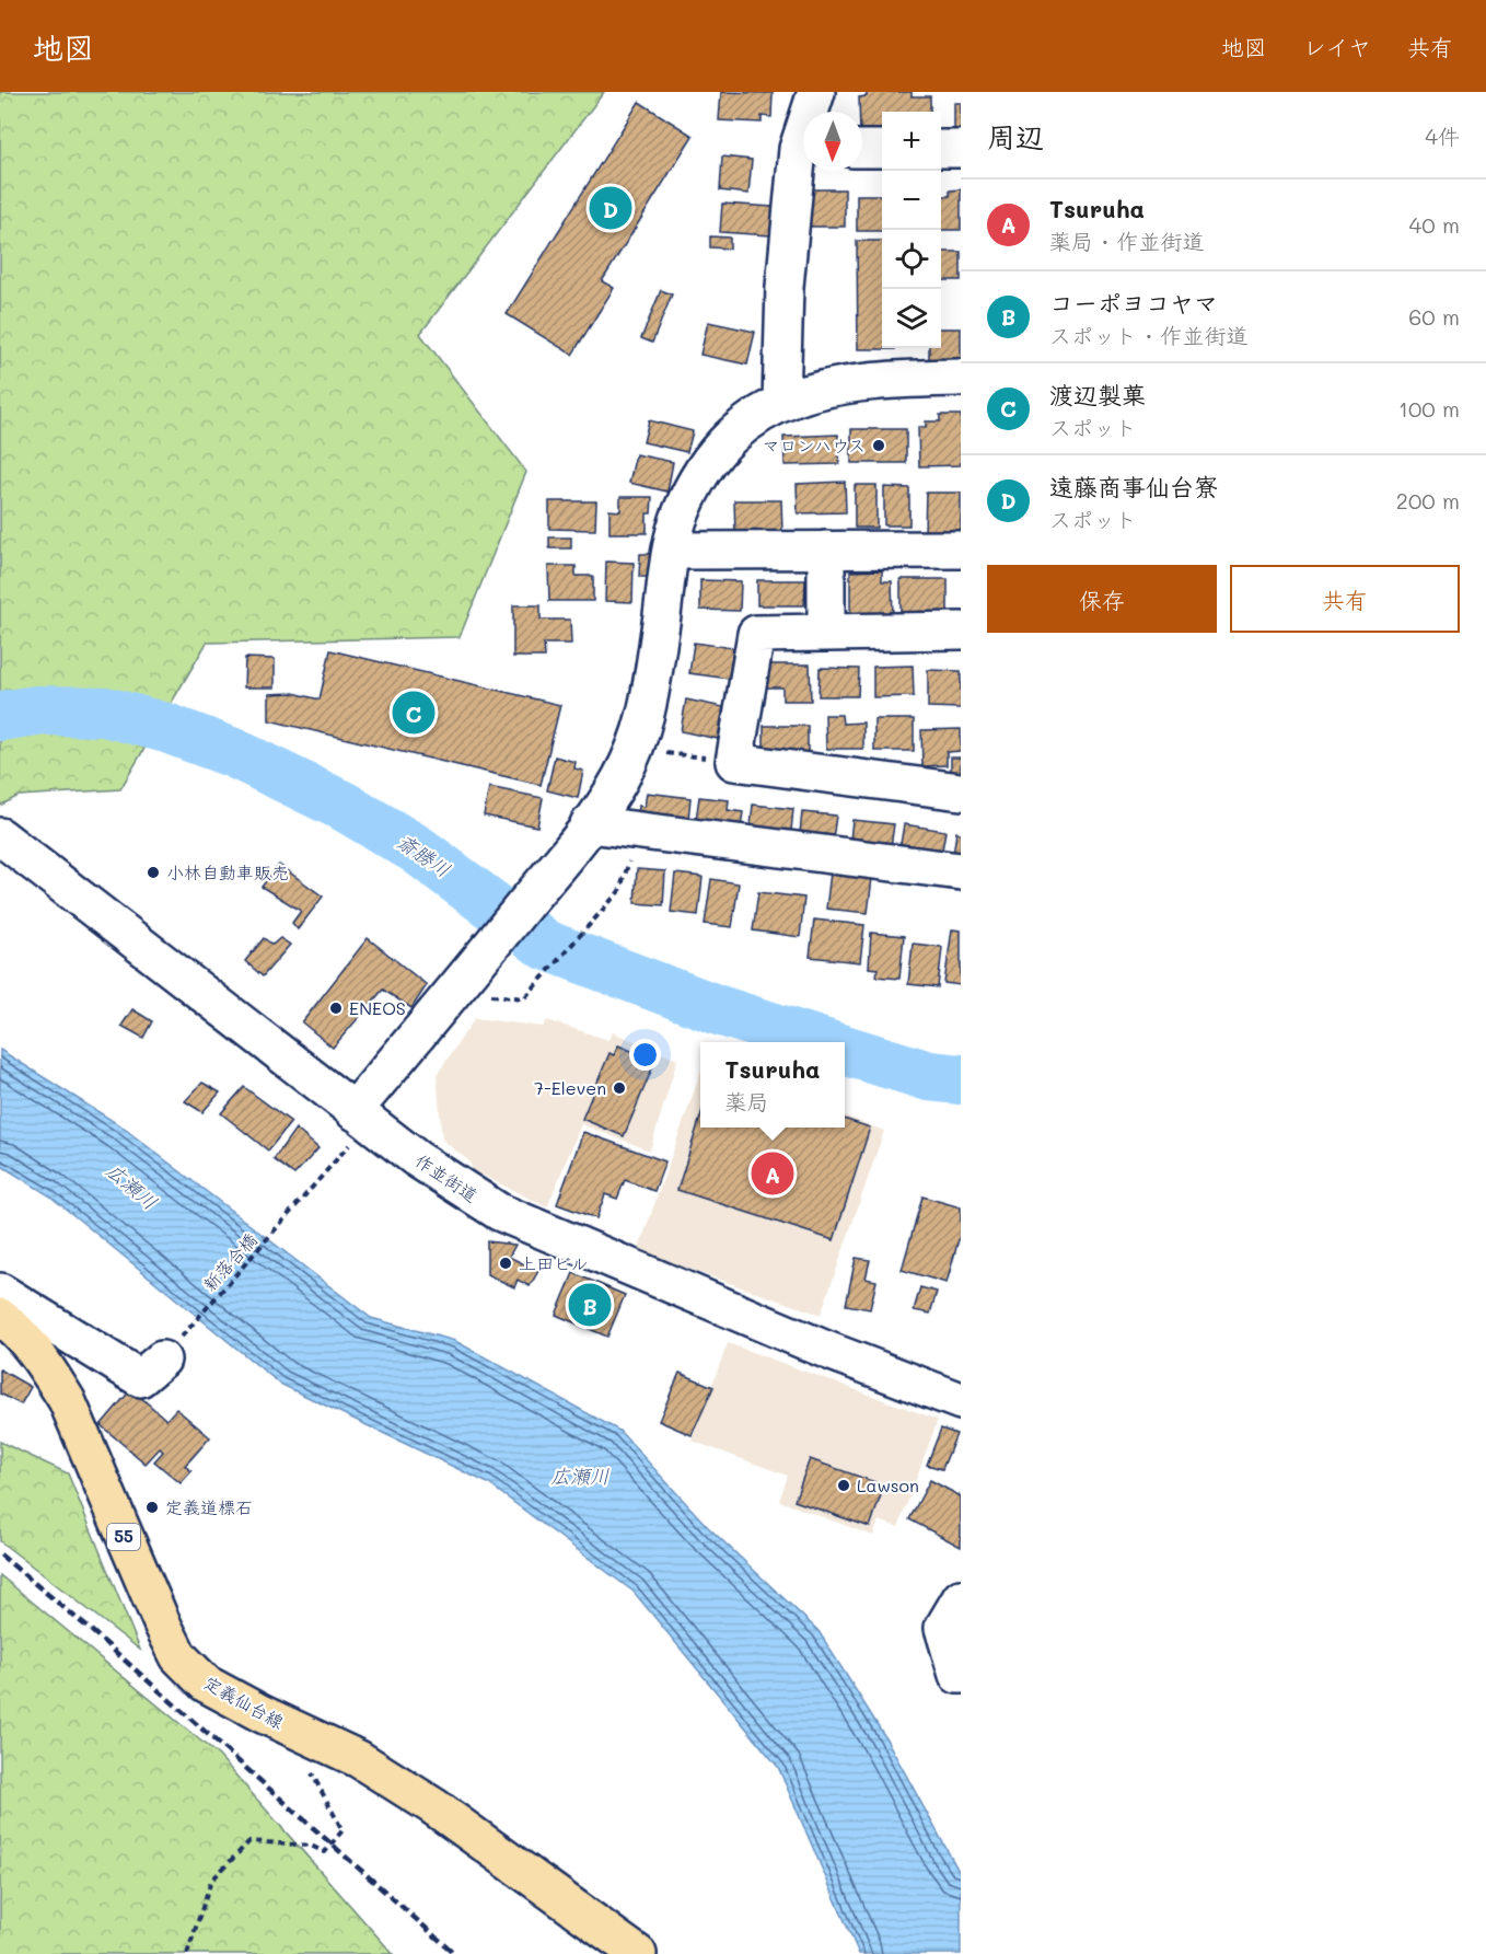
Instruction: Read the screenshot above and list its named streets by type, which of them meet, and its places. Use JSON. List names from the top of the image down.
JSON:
{
  "streets": {
    "main road": ["55", "定義仙台線"],
    "street": ["作並街道"],
    "path": ["新落合橋"]
  },
  "crossings": [
    ["作並街道", "新落合橋"]
  ],
  "water": ["斎勝川", "広瀬川"],
  "places": [
    "マロンハウス",
    "小林自動車販売",
    "ENEOS",
    "7-Eleven",
    "上田ビル",
    "Lawson",
    "定義道標石"
  ],
  "north": "bottom",
  "page": {
    "header": "地図",
    "nav": ["地図", "レイヤ", "共有"],
    "heading": ["周辺", "4件"],
    "map_buttons": ["+", "−"],
    "list": [
      {
        "mark": "A",
        "name": "Tsuruha",
        "note": "薬局 · 作並街道",
        "value": "40 m"
      },
      {
        "mark": "B",
        "name": "コーポヨコヤマ",
        "note": "スポット · 作並街道",
        "value": "60 m"
      },
      {
        "mark": "C",
        "name": "渡辺製菓",
        "note": "スポット",
        "value": "100 m"
      },
      {
        "mark": "D",
        "name": "遠藤商事仙台寮",
        "note": "スポット",
        "value": "200 m"
      }
    ],
    "pins": [
      "D",
      "C",
      "A",
      "B"
    ],
    "buttons": ["保存", "共有"],
    "popup": ["Tsuruha", "薬局"]
  }
}
